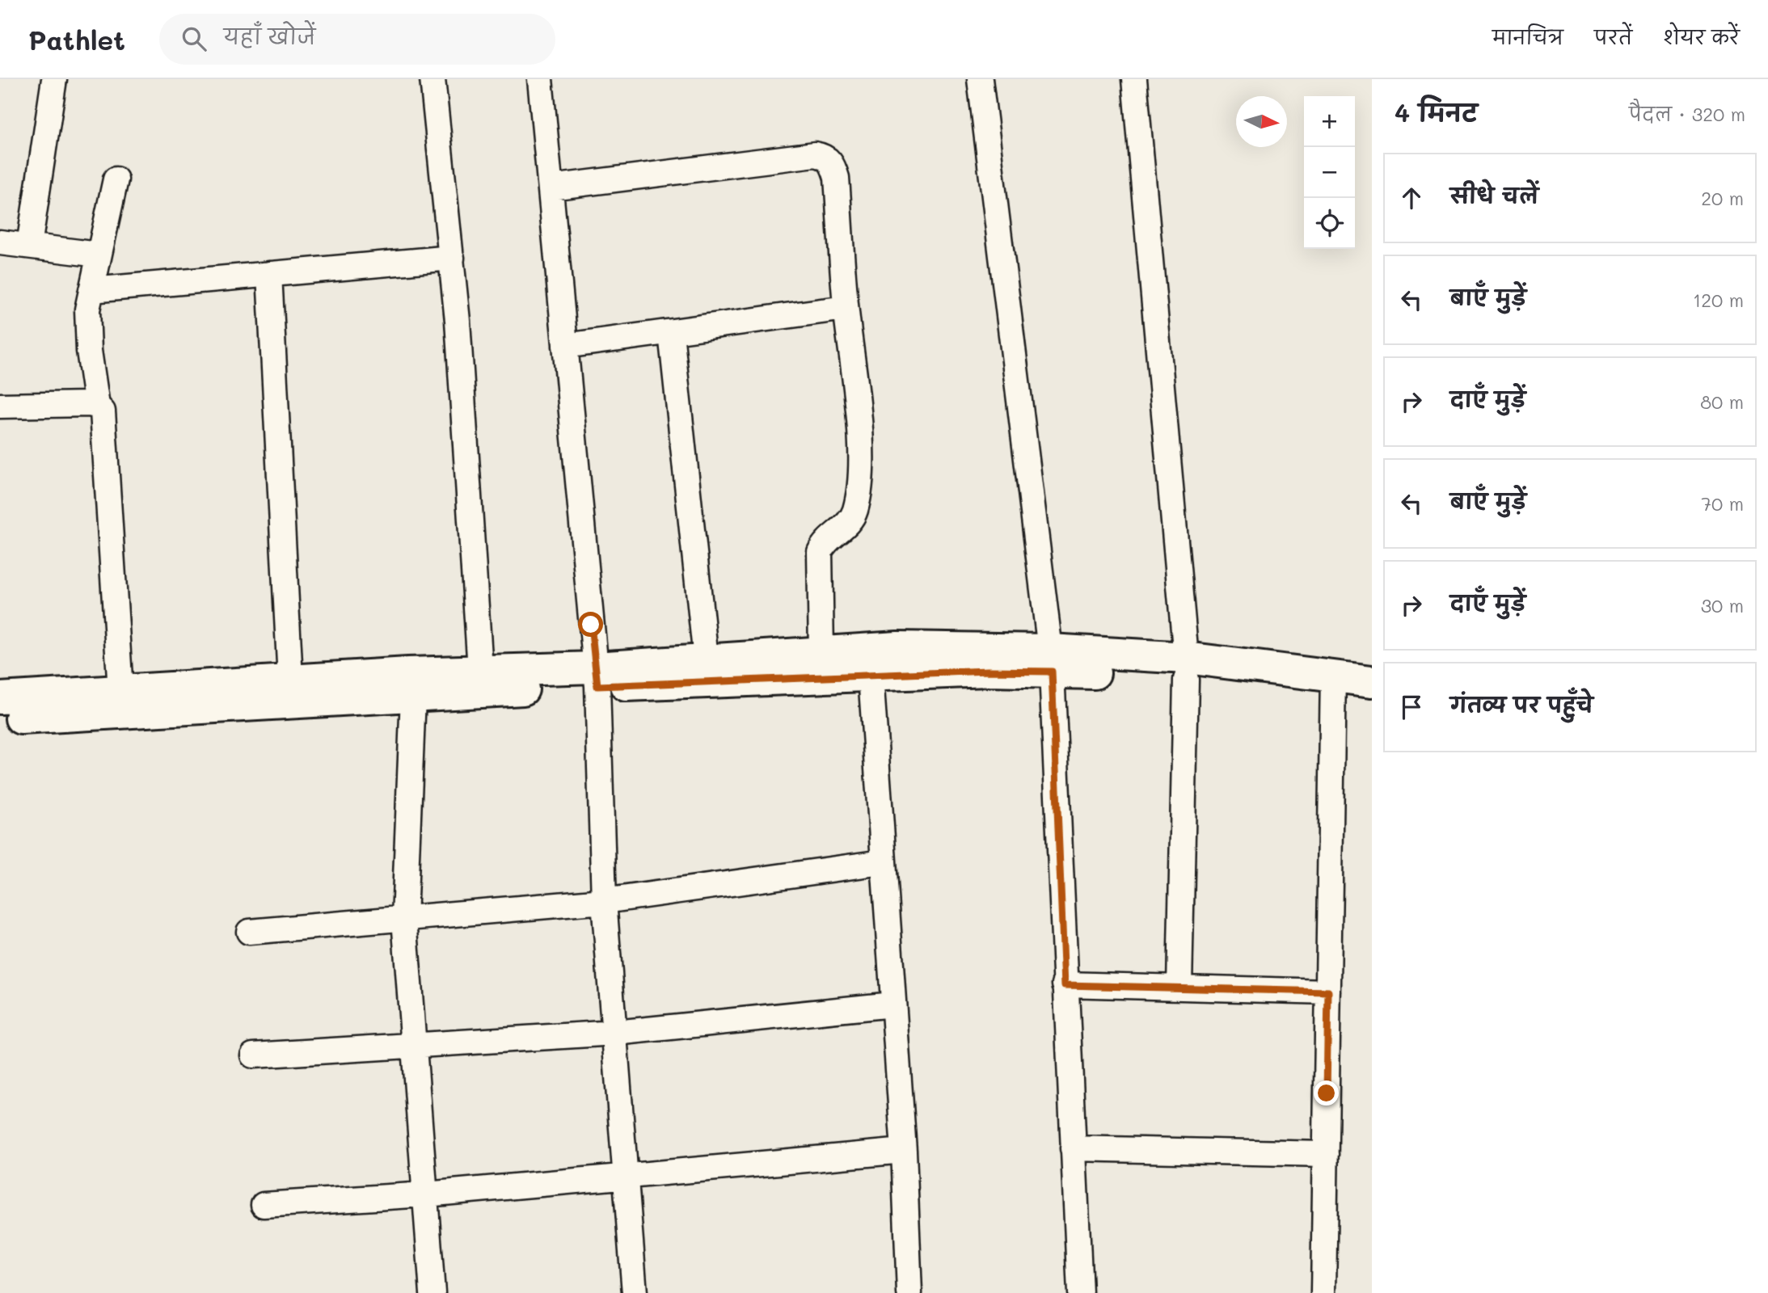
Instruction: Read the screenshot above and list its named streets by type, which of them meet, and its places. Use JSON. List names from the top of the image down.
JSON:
{
  "north": "right",
  "page": {
    "header": "Pathlet",
    "search": "यहाँ खोजें",
    "nav": ["मानचित्र", "परतें", "शेयर करें"],
    "heading": ["4 मिनट", "पैदल · 320 m"],
    "map_buttons": ["+", "−"],
    "list": [
      ["सीधे चलें", "20 m"],
      ["बाएँ मुड़ें", "120 m"],
      ["दाएँ मुड़ें", "80 m"],
      ["बाएँ मुड़ें", "70 m"],
      ["दाएँ मुड़ें", "30 m"],
      "गंतव्य पर पहुँचे"
    ]
  }
}
